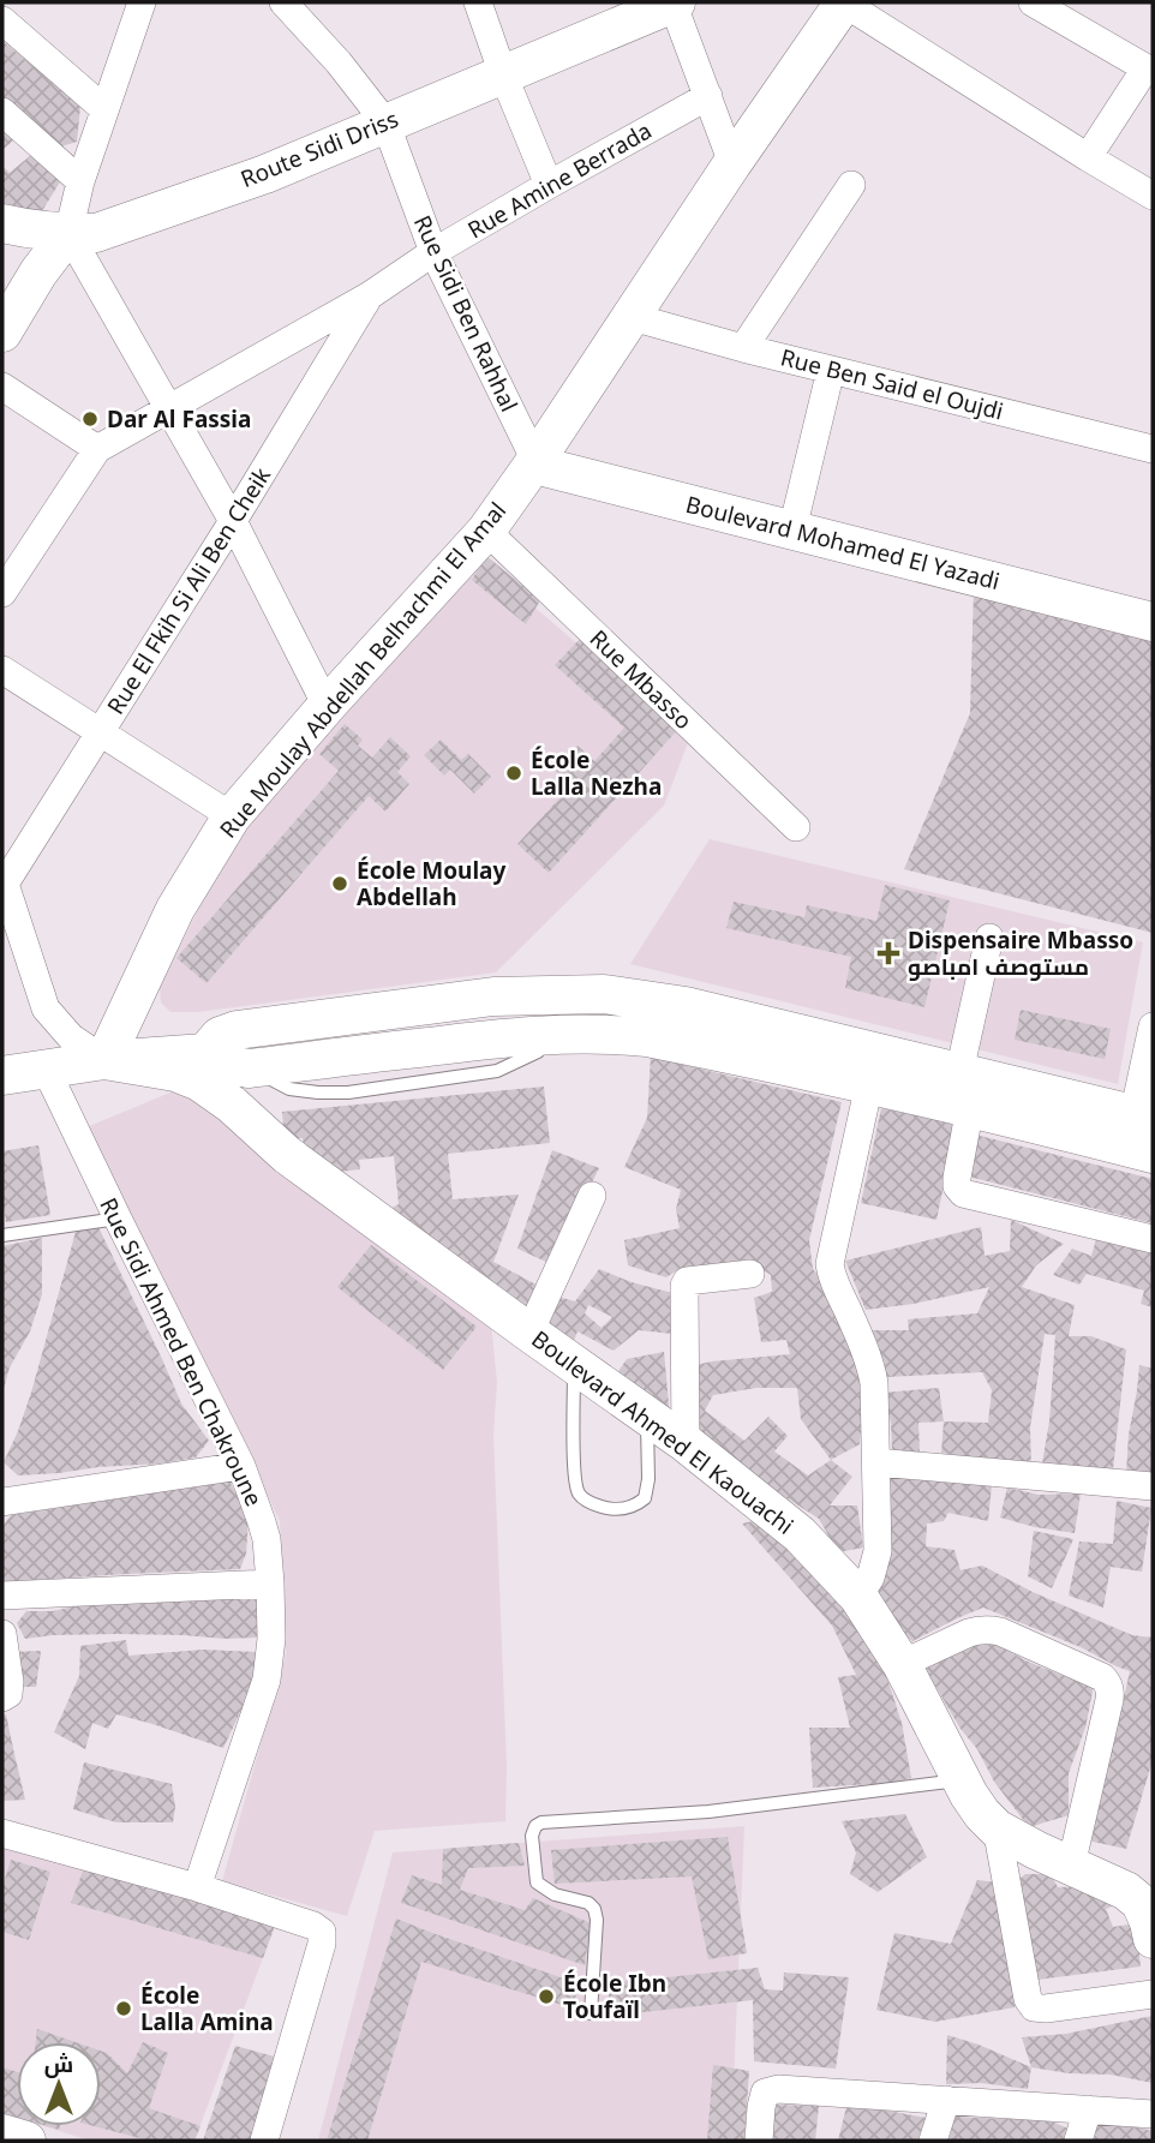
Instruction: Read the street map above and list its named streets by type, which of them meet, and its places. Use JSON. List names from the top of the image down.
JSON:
{
  "streets": {
    "street": [
      "Route Sidi Driss",
      "Rue Amine Berrada",
      "Rue Sidi Ben Rahhal",
      "Rue Ben Said el Oujdi",
      "Boulevard Mohamed El Yazadi",
      "Rue El Fkih Si Ali Ben Cheik",
      "Rue Moulay Abdellah Belhachmi El Amal",
      "Rue Mbasso",
      "Rue Sidi Ahmed Ben Chakroune",
      "Boulevard Ahmed El Kaouachi"
    ]
  },
  "crossings": [
    ["Route Sidi Driss", "Rue Sidi Ben Rahhal"],
    ["Rue Amine Berrada", "Rue Sidi Ben Rahhal"],
    ["Rue Amine Berrada", "Rue El Fkih Si Ali Ben Cheik"],
    ["Rue Sidi Ben Rahhal", "Boulevard Mohamed El Yazadi"],
    ["Rue Sidi Ben Rahhal", "Rue Moulay Abdellah Belhachmi El Amal"],
    ["Rue Ben Said el Oujdi", "Rue Moulay Abdellah Belhachmi El Amal"],
    ["Boulevard Mohamed El Yazadi", "Rue Moulay Abdellah Belhachmi El Amal"],
    ["Rue Moulay Abdellah Belhachmi El Amal", "Rue Mbasso"],
    ["Rue Moulay Abdellah Belhachmi El Amal", "Boulevard Ahmed El Kaouachi"]
  ],
  "places": {
    "other": [
      "Dar Al Fassia",
      "École Lalla Nezha",
      "École Moulay Abdellah",
      "École Ibn Toufaïl",
      "École Lalla Amina"
    ],
    "health": ["Dispensaire Mbasso مستوصف امباصو"]
  },
  "north": "top"
}
